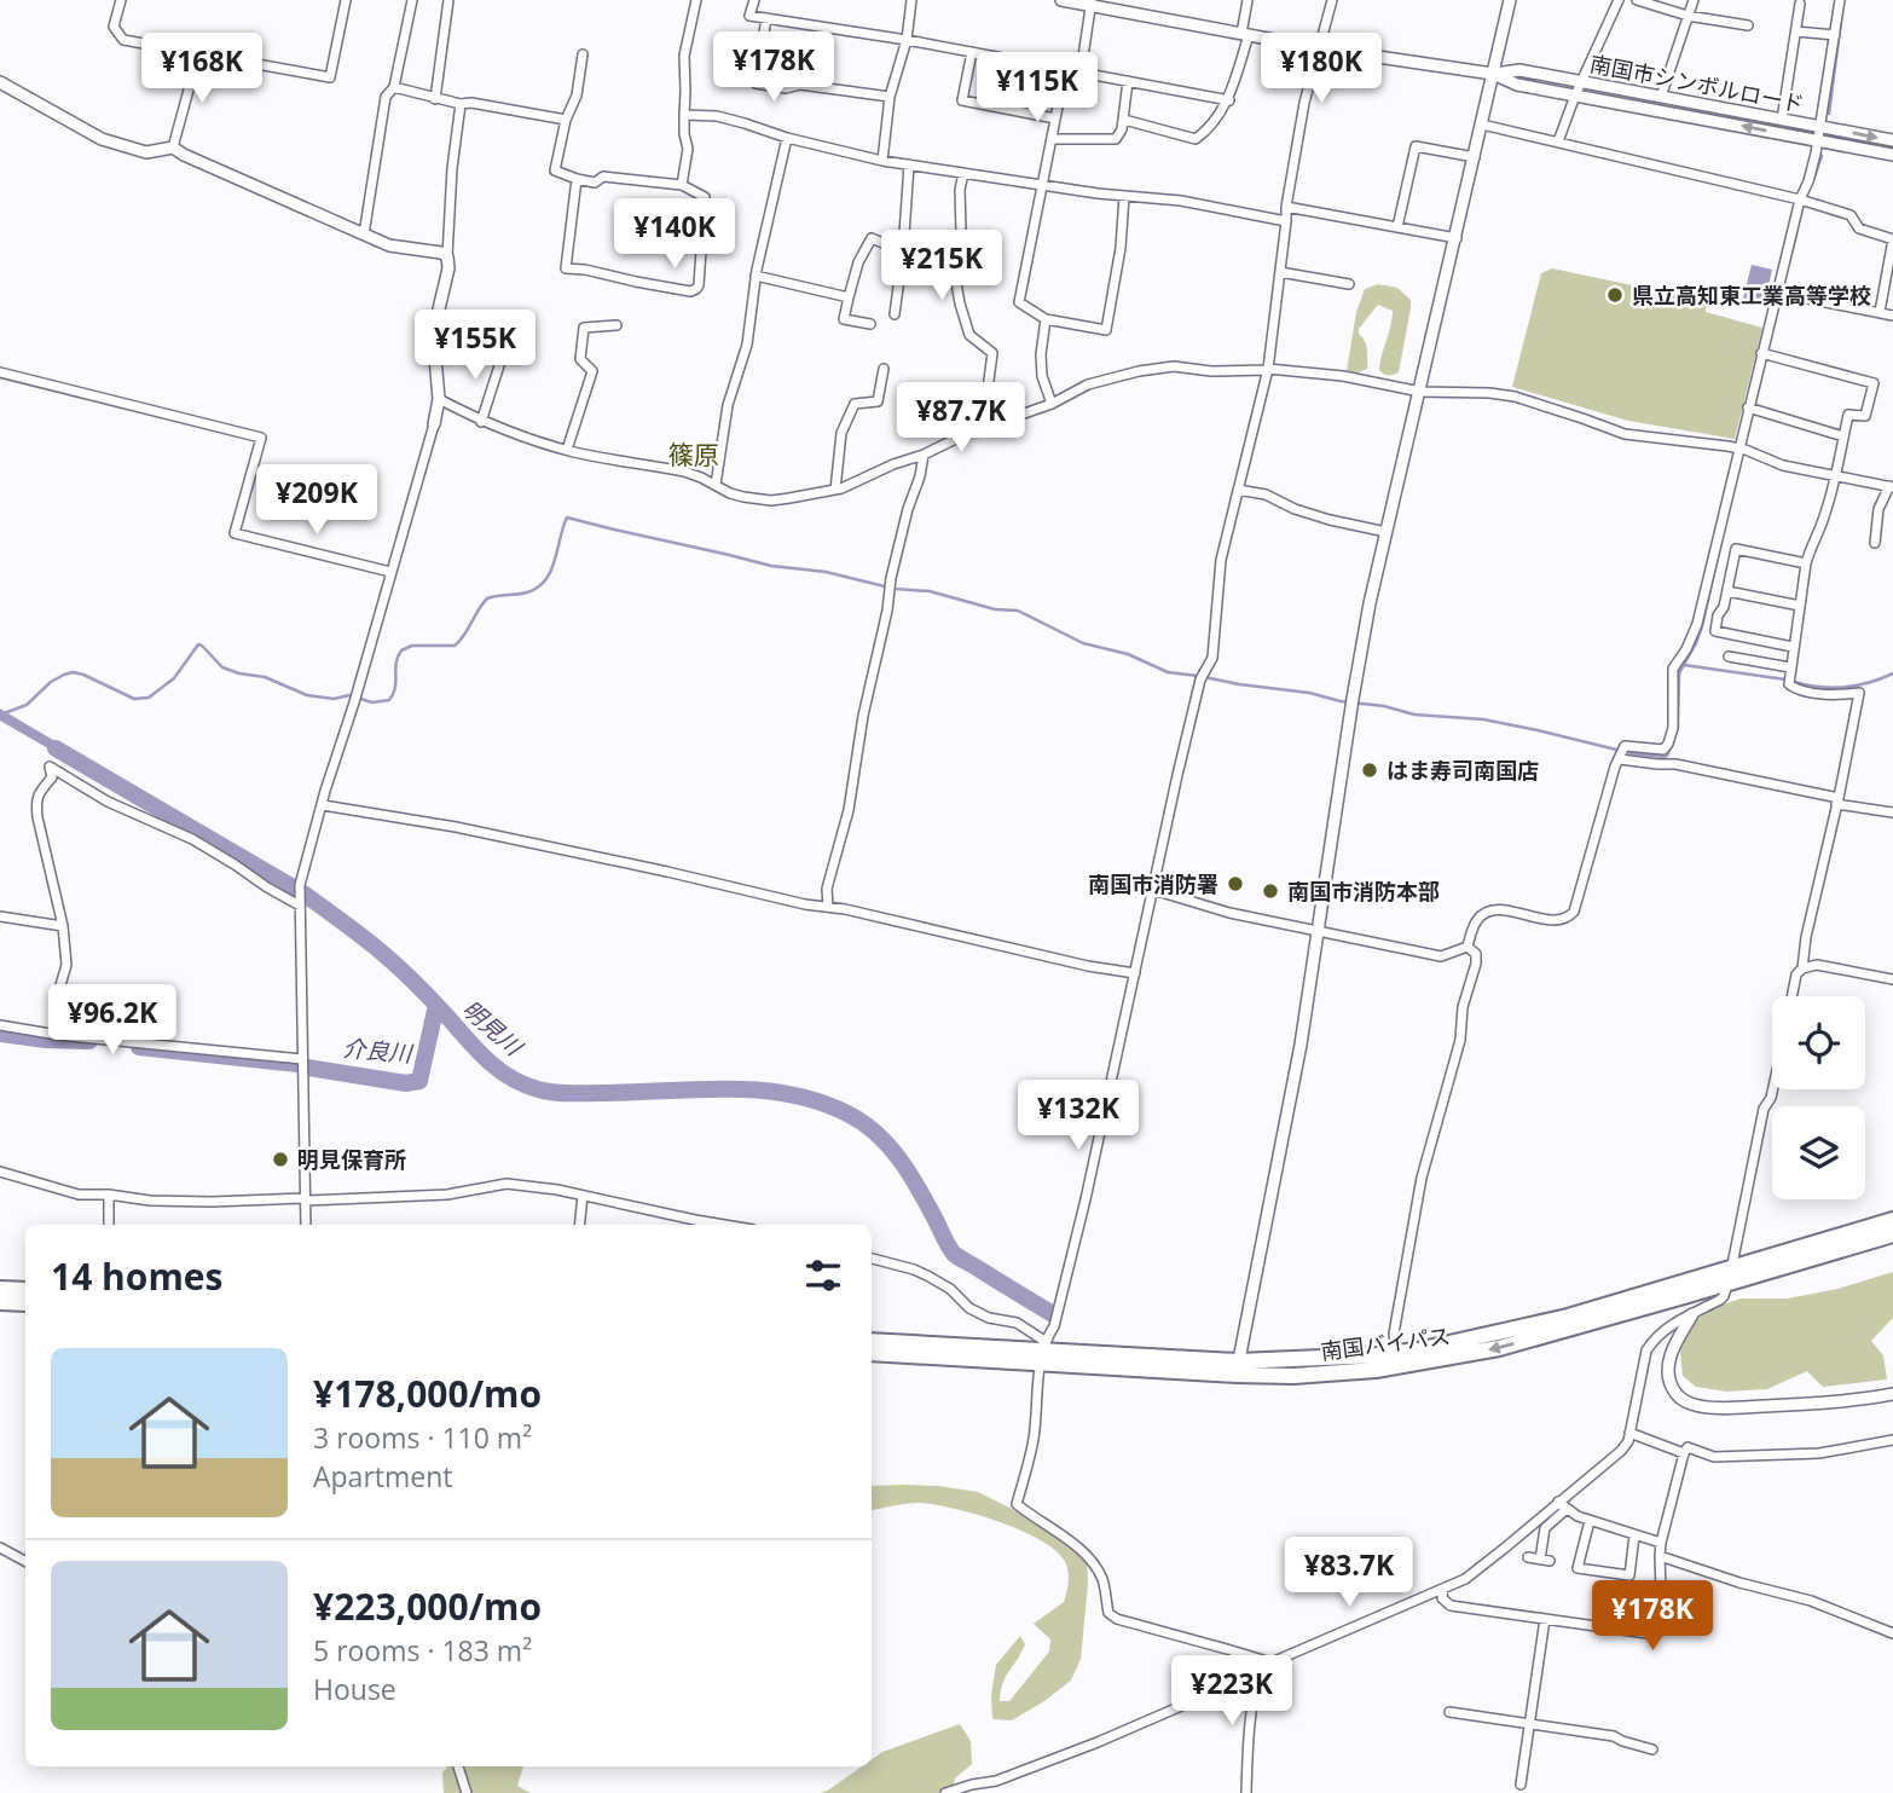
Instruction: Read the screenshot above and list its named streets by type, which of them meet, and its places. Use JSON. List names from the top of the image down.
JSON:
{
  "streets": {
    "highway": ["南国バイパス"],
    "street": ["南国市シンボルロード"]
  },
  "districts": ["篠原"],
  "water": ["明見川", "介良川"],
  "places": [
    "県立高知東工業高等学校",
    "はま寿司南国店",
    "南国市消防署",
    "南国市消防本部",
    "明見保育所"
  ],
  "page": {
    "price": [
      "¥178K",
      "¥168K",
      "¥180K",
      "¥115K",
      "¥140K",
      "¥215K",
      "¥155K",
      "¥87.7K",
      "¥209K",
      "¥96.2K",
      "¥132K",
      "¥83.7K",
      "¥178K",
      "¥223K"
    ],
    "heading": "14 homes",
    "list": [
      {
        "name": "¥178,000/mo",
        "note": "3 rooms · 110 m² · Apartment"
      },
      {
        "name": "¥223,000/mo",
        "note": "5 rooms · 183 m² · House"
      }
    ]
  }
}
